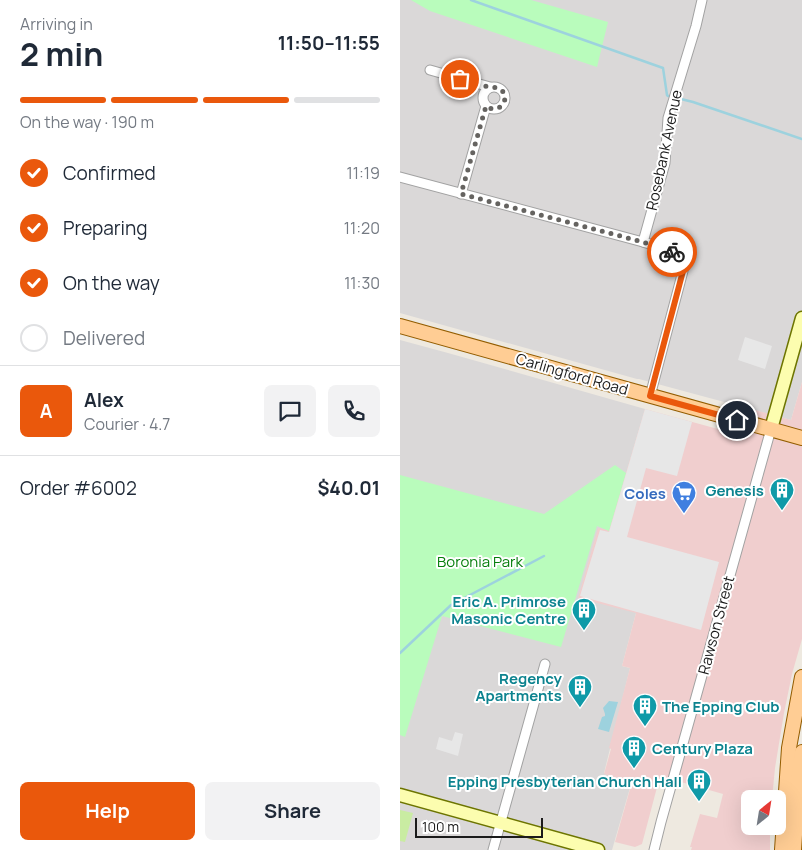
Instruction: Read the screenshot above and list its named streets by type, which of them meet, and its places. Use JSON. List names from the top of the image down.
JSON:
{
  "streets": {
    "main road": ["Carlingford Road"],
    "street": ["Rosebank Avenue", "Rawson Street"]
  },
  "crossings": [
    ["Carlingford Road", "Rawson Street"]
  ],
  "parks": ["Boronia Park"],
  "places": {
    "building": [
      "Genesis",
      "Eric A. Primrose Masonic Centre",
      "Regency Apartments",
      "The Epping Club",
      "Century Plaza",
      "Epping Presbyterian Church Hall"
    ],
    "supermarket": ["Coles"]
  },
  "scale_bar": "100 m",
  "north": "top right",
  "page": {
    "heading": ["2 min", "Arriving in", "11:50–11:55"],
    "panel": [
      "Alex",
      "Courier · 4.7",
      "Order #6002",
      "$40.01"
    ],
    "bar": "On the way · 190 m",
    "list": [
      ["Confirmed", "11:19"],
      ["Preparing", "11:20"],
      ["On the way", "11:30"],
      "Delivered"
    ],
    "round": "A",
    "buttons": ["Help", "Share"],
    "scale": "100 m"
  }
}
